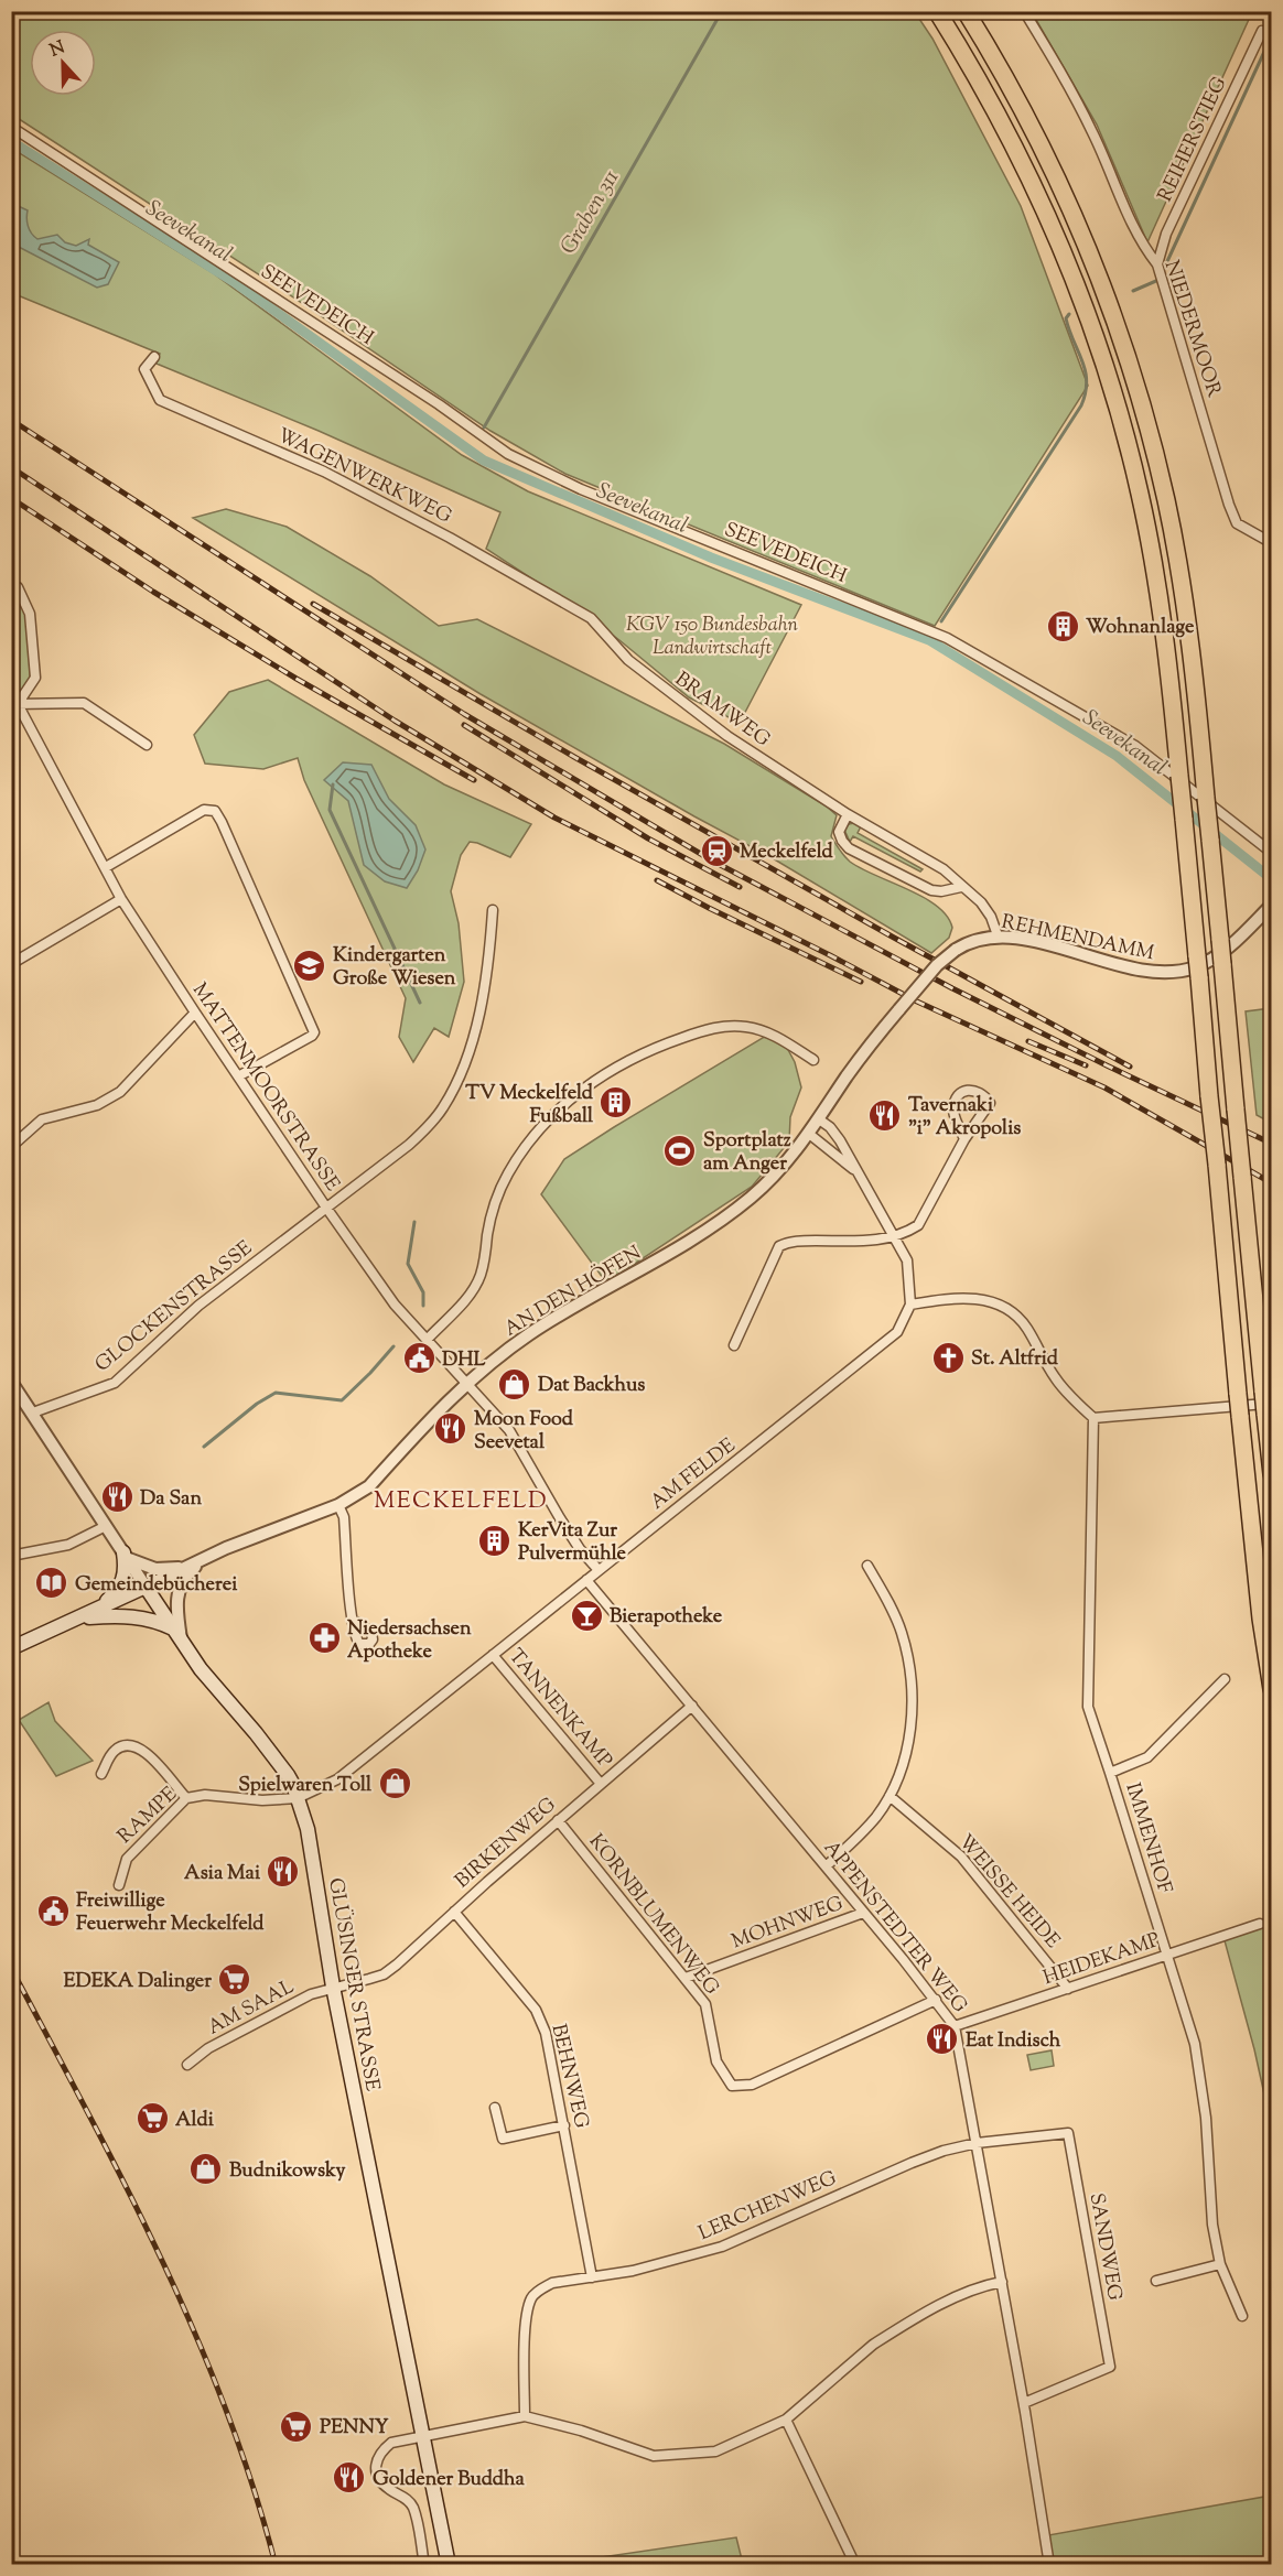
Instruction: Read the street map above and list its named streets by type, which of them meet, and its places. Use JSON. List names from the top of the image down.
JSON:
{
  "streets": {
    "main road": ["GLÜSINGER STRASSE"],
    "street": [
      "REIHERSTIEG",
      "SEEVEDEICH",
      "NIEDERMOOR",
      "WAGENWERKWEG",
      "BRAMWEG",
      "REHMENDAMM",
      "MATTENMOORSTRASSE",
      "AN DEN HÖFEN",
      "GLOCKENSTRASSE",
      "AM FELDE",
      "TANNENKAMP",
      "RAMPE",
      "IMMENHOF",
      "BIRKENWEG",
      "WEISSE HEIDE",
      "KORNBLUMENWEG",
      "MOHNWEG",
      "APPENSTEDTER WEG",
      "HEIDEKAMP",
      "AM SAAL",
      "BEHNWEG",
      "LERCHENWEG",
      "SANDWEG"
    ]
  },
  "crossings": [
    ["REIHERSTIEG", "NIEDERMOOR"],
    ["WAGENWERKWEG", "BRAMWEG"],
    ["BRAMWEG", "REHMENDAMM"],
    ["REHMENDAMM", "AN DEN HÖFEN"],
    ["MATTENMOORSTRASSE", "AN DEN HÖFEN"],
    ["MATTENMOORSTRASSE", "GLOCKENSTRASSE"],
    ["MATTENMOORSTRASSE", "AM FELDE"],
    ["AN DEN HÖFEN", "GLÜSINGER STRASSE"],
    ["AM FELDE", "TANNENKAMP"],
    ["AM FELDE", "RAMPE"],
    ["AM FELDE", "APPENSTEDTER WEG"],
    ["AM FELDE", "GLÜSINGER STRASSE"],
    ["TANNENKAMP", "BIRKENWEG"],
    ["RAMPE", "GLÜSINGER STRASSE"],
    ["IMMENHOF", "HEIDEKAMP"],
    ["BIRKENWEG", "KORNBLUMENWEG"],
    ["BIRKENWEG", "APPENSTEDTER WEG"],
    ["BIRKENWEG", "GLÜSINGER STRASSE"],
    ["BIRKENWEG", "AM SAAL"],
    ["BIRKENWEG", "BEHNWEG"],
    ["WEISSE HEIDE", "HEIDEKAMP"],
    ["KORNBLUMENWEG", "MOHNWEG"],
    ["KORNBLUMENWEG", "APPENSTEDTER WEG"],
    ["MOHNWEG", "APPENSTEDTER WEG"],
    ["APPENSTEDTER WEG", "HEIDEKAMP"],
    ["APPENSTEDTER WEG", "LERCHENWEG"],
    ["APPENSTEDTER WEG", "SANDWEG"],
    ["GLÜSINGER STRASSE", "AM SAAL"],
    ["BEHNWEG", "LERCHENWEG"],
    ["LERCHENWEG", "SANDWEG"]
  ],
  "districts": ["MECKELFELD"],
  "water": ["Graben 311", "Seevekanal"],
  "parks": ["KGV 150 Bundesbahn Landwirtschaft"],
  "places": {
    "building": ["Wohnanlage", "TV Meckelfeld Fußball", "KerVita Zur Pulvermühle"],
    "station": ["Meckelfeld"],
    "school or university": ["Kindergarten Große Wiesen"],
    "restaurant": [
      "Tavernaki \"i\" Akropolis",
      "Moon Food Seevetal",
      "Da San",
      "Asia Mai",
      "Eat Indisch",
      "Goldener Buddha"
    ],
    "sports": ["Sportplatz am Anger"],
    "church": ["St. Altfrid"],
    "public building": ["DHL", "Freiwillige Feuerwehr Meckelfeld"],
    "shop": ["Dat Backhus", "Spielwaren Toll", "Budnikowsky"],
    "library": ["Gemeindebücherei"],
    "bar": ["Bierapotheke"],
    "pharmacy": ["Niedersachsen Apotheke"],
    "supermarket": ["EDEKA Dalinger", "Aldi", "PENNY"]
  },
  "north": "top"
}
